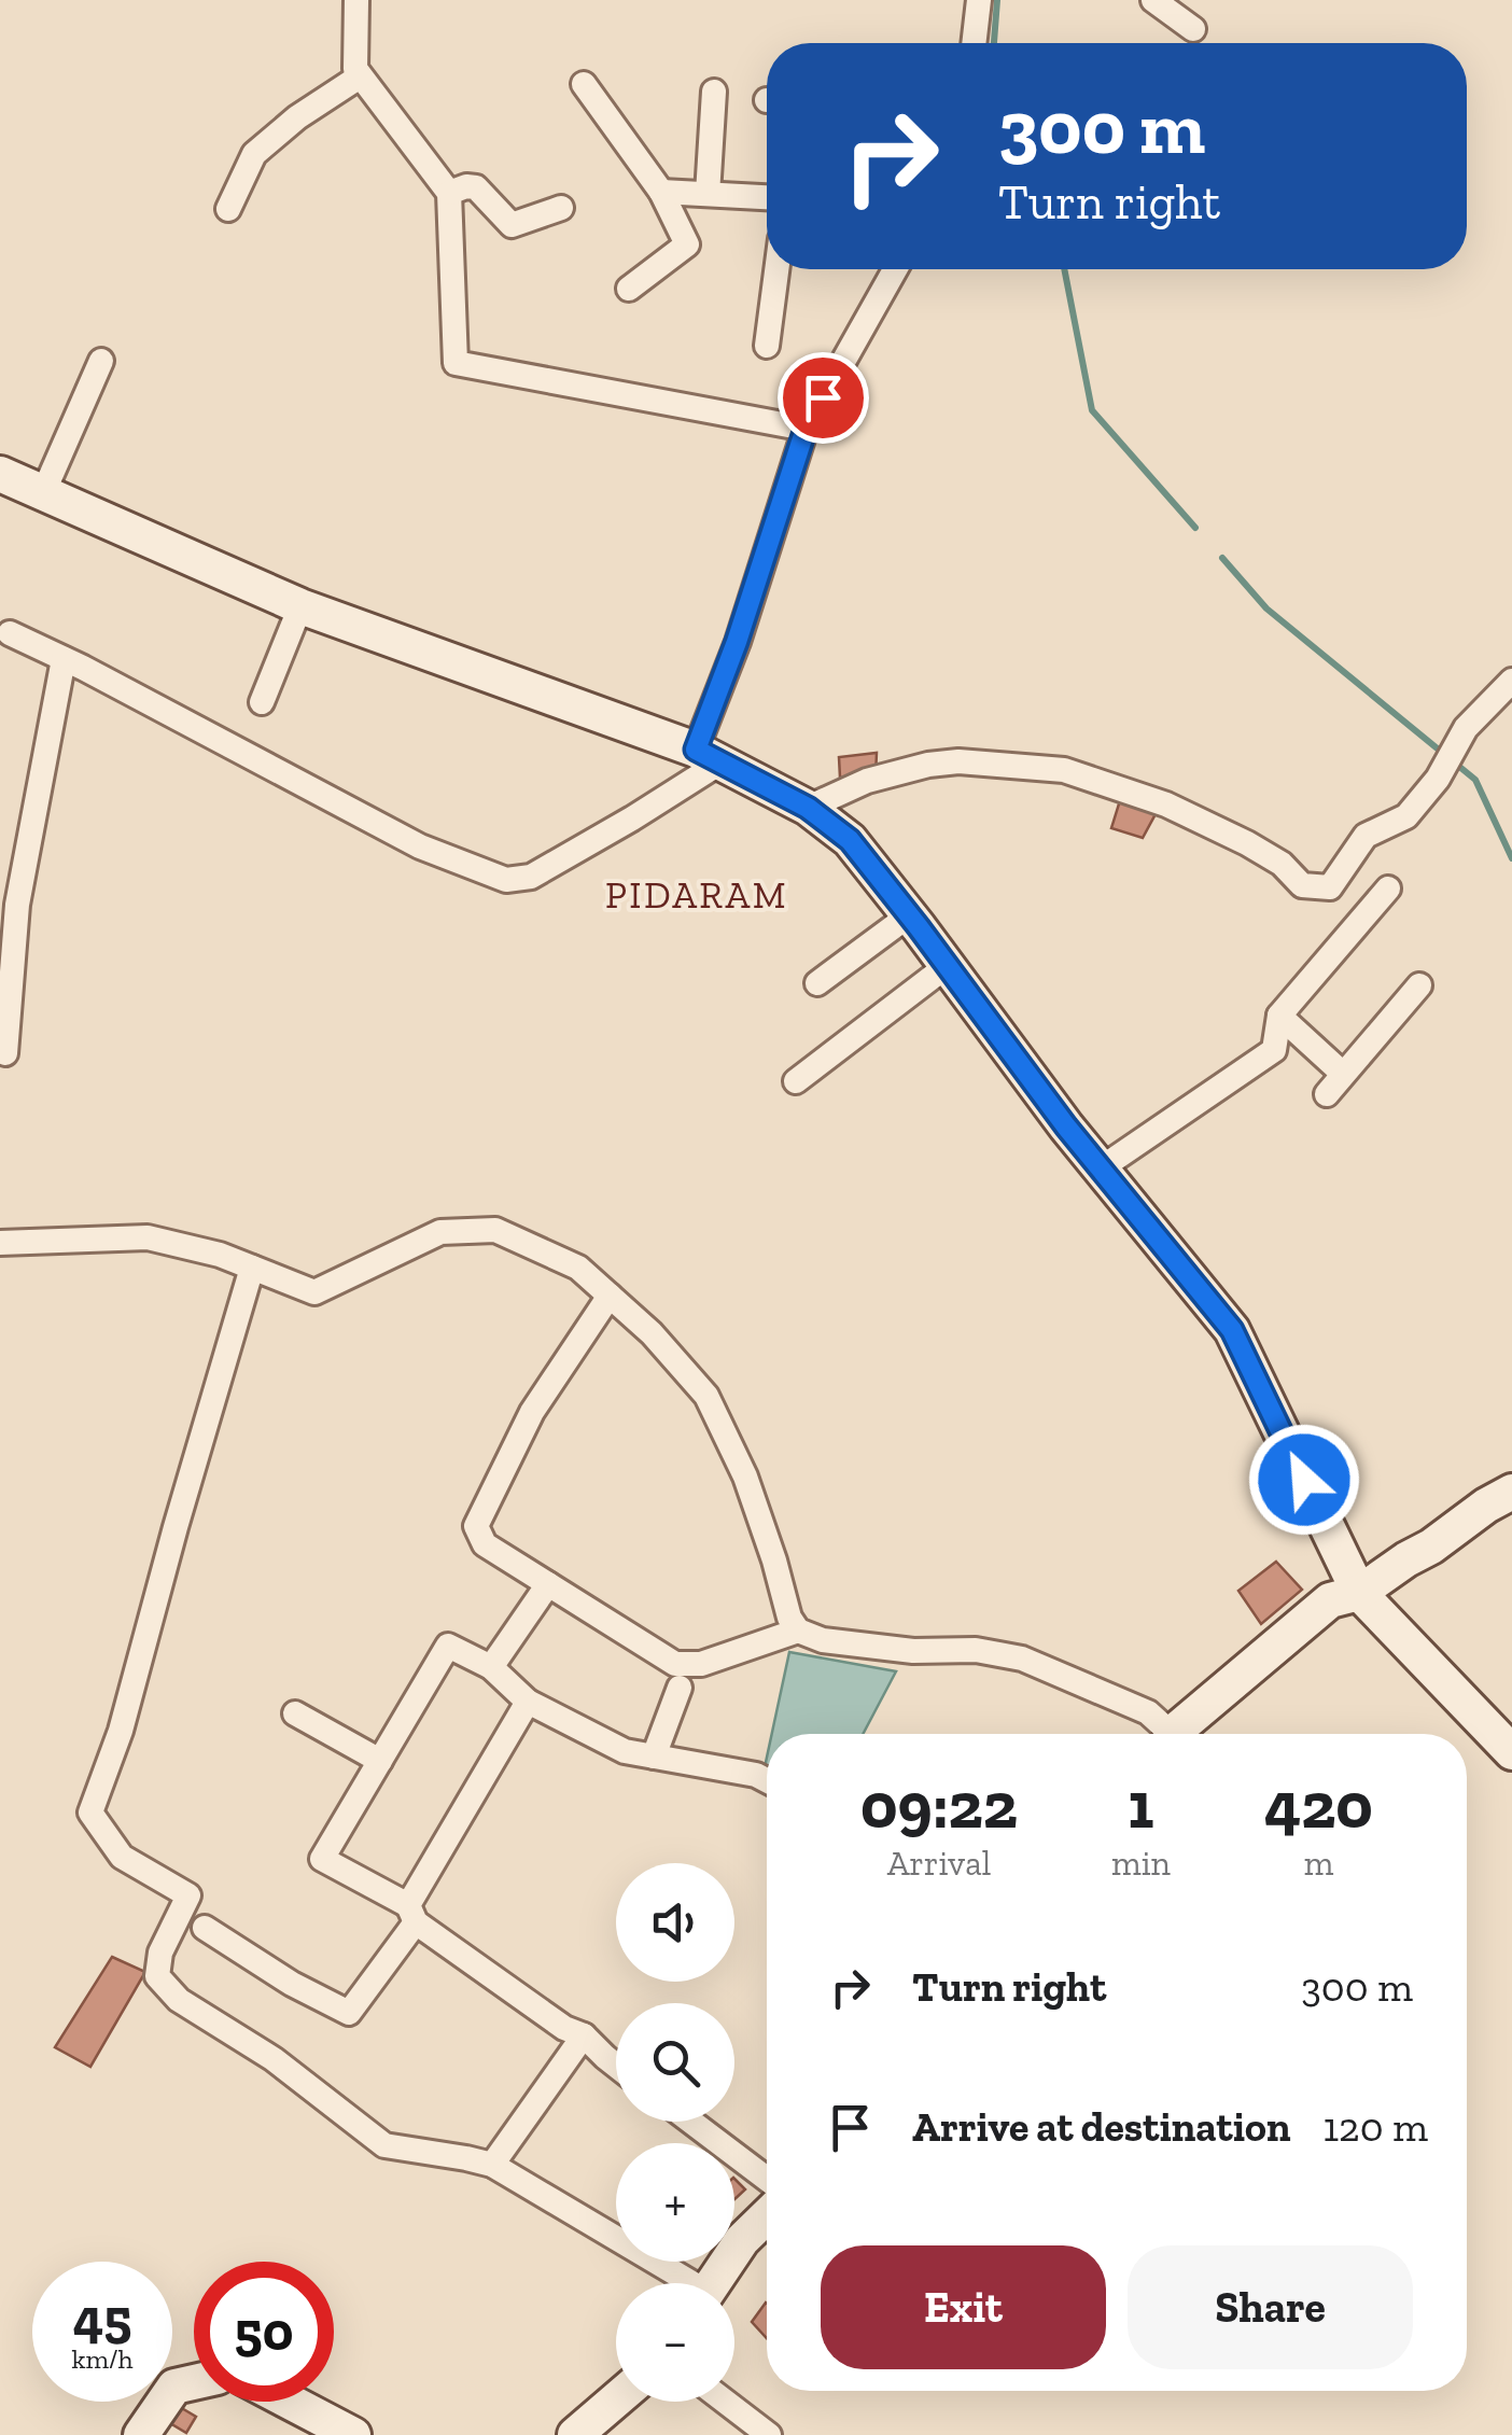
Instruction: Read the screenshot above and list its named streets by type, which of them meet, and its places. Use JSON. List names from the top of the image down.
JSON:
{
  "districts": ["PIDARAM"],
  "page": {
    "turn": ["300 m", "Turn right"],
    "eta": [
      "09:22",
      "Arrival",
      "1",
      "min",
      "420",
      "m"
    ],
    "map_buttons": ["+", "−"],
    "list": [
      {
        "name": "Turn right",
        "value": "300 m"
      },
      {
        "name": "Arrive at destination",
        "value": "120 m"
      }
    ],
    "buttons": ["Exit", "Share"],
    "speed": "45 km/h",
    "limit": "50"
  }
}
